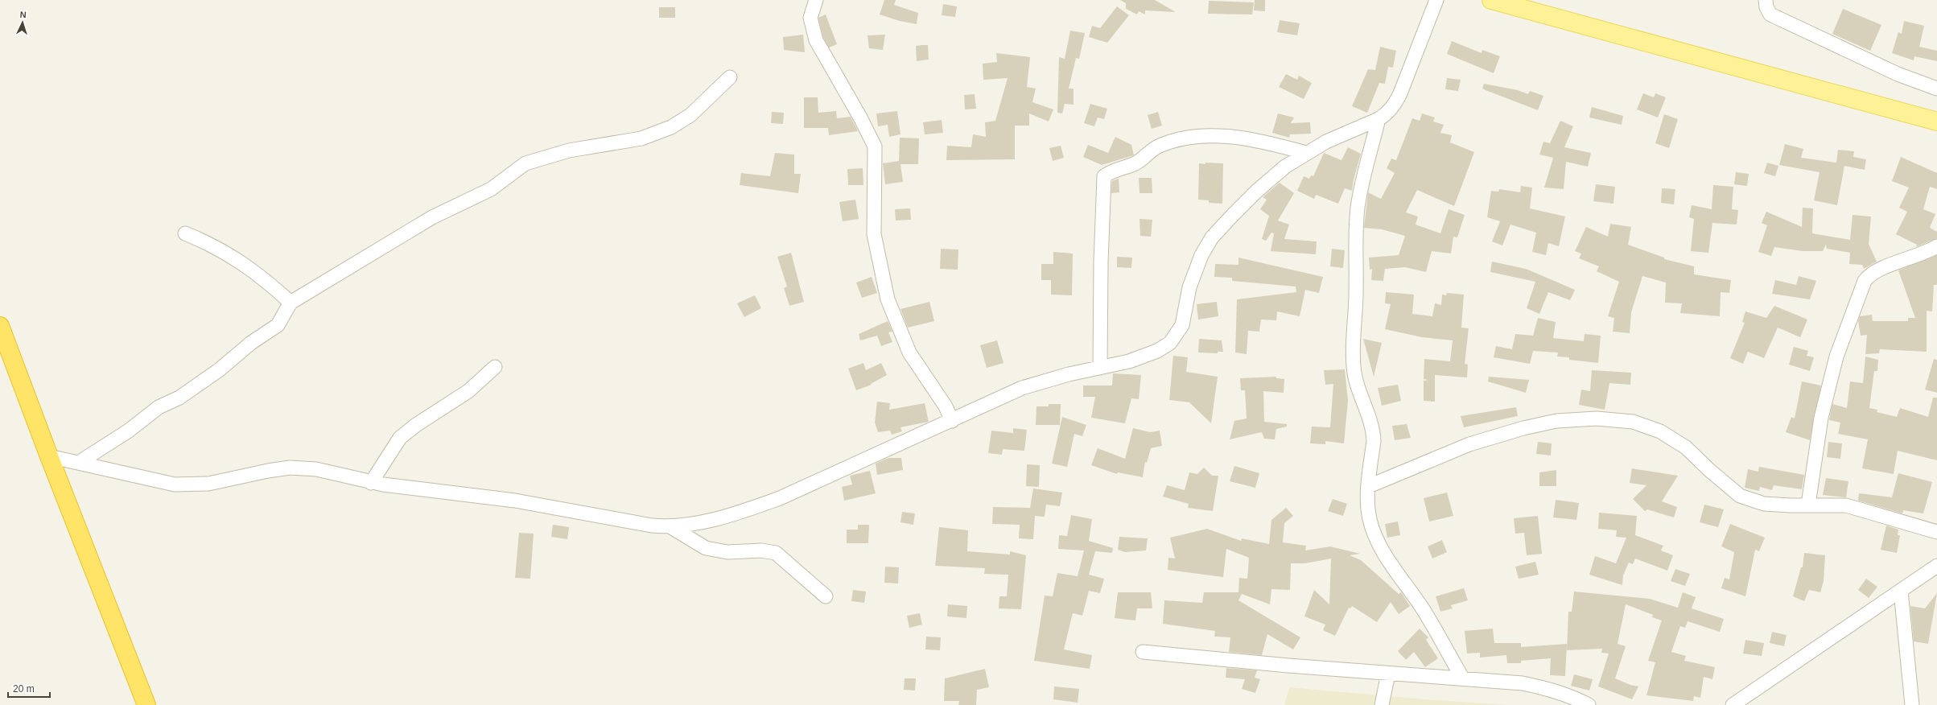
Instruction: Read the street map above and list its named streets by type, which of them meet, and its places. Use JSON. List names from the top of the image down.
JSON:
{
  "scale_bar": "20 m",
  "north": "top"
}
